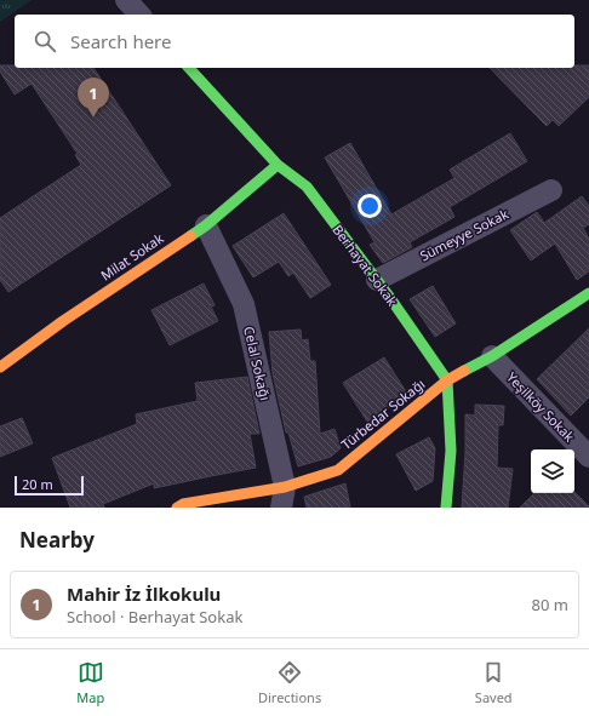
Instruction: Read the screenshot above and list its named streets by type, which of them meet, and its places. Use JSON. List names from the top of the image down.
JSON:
{
  "streets": {
    "street": [
      "Sümeyye Sokak",
      "Milat Sokak",
      "Berhayat Sokak",
      "Celal Sokağı",
      "Yeşilköy Sokak",
      "Türbedar Sokağı"
    ]
  },
  "crossings": [
    ["Sümeyye Sokak", "Berhayat Sokak"],
    ["Milat Sokak", "Berhayat Sokak"],
    ["Milat Sokak", "Celal Sokağı"],
    ["Berhayat Sokak", "Türbedar Sokağı"],
    ["Celal Sokağı", "Türbedar Sokağı"],
    ["Yeşilköy Sokak", "Türbedar Sokağı"]
  ],
  "scale_bar": "20 m",
  "page": {
    "search": "Search here",
    "pins": "1",
    "scale": "20 m",
    "heading": "Nearby",
    "list": [
      {
        "mark": "1",
        "name": "Mahir İz İlkokulu",
        "note": "School · Berhayat Sokak",
        "value": "80 m"
      }
    ],
    "nav": ["Map", "Directions", "Saved"]
  }
}
